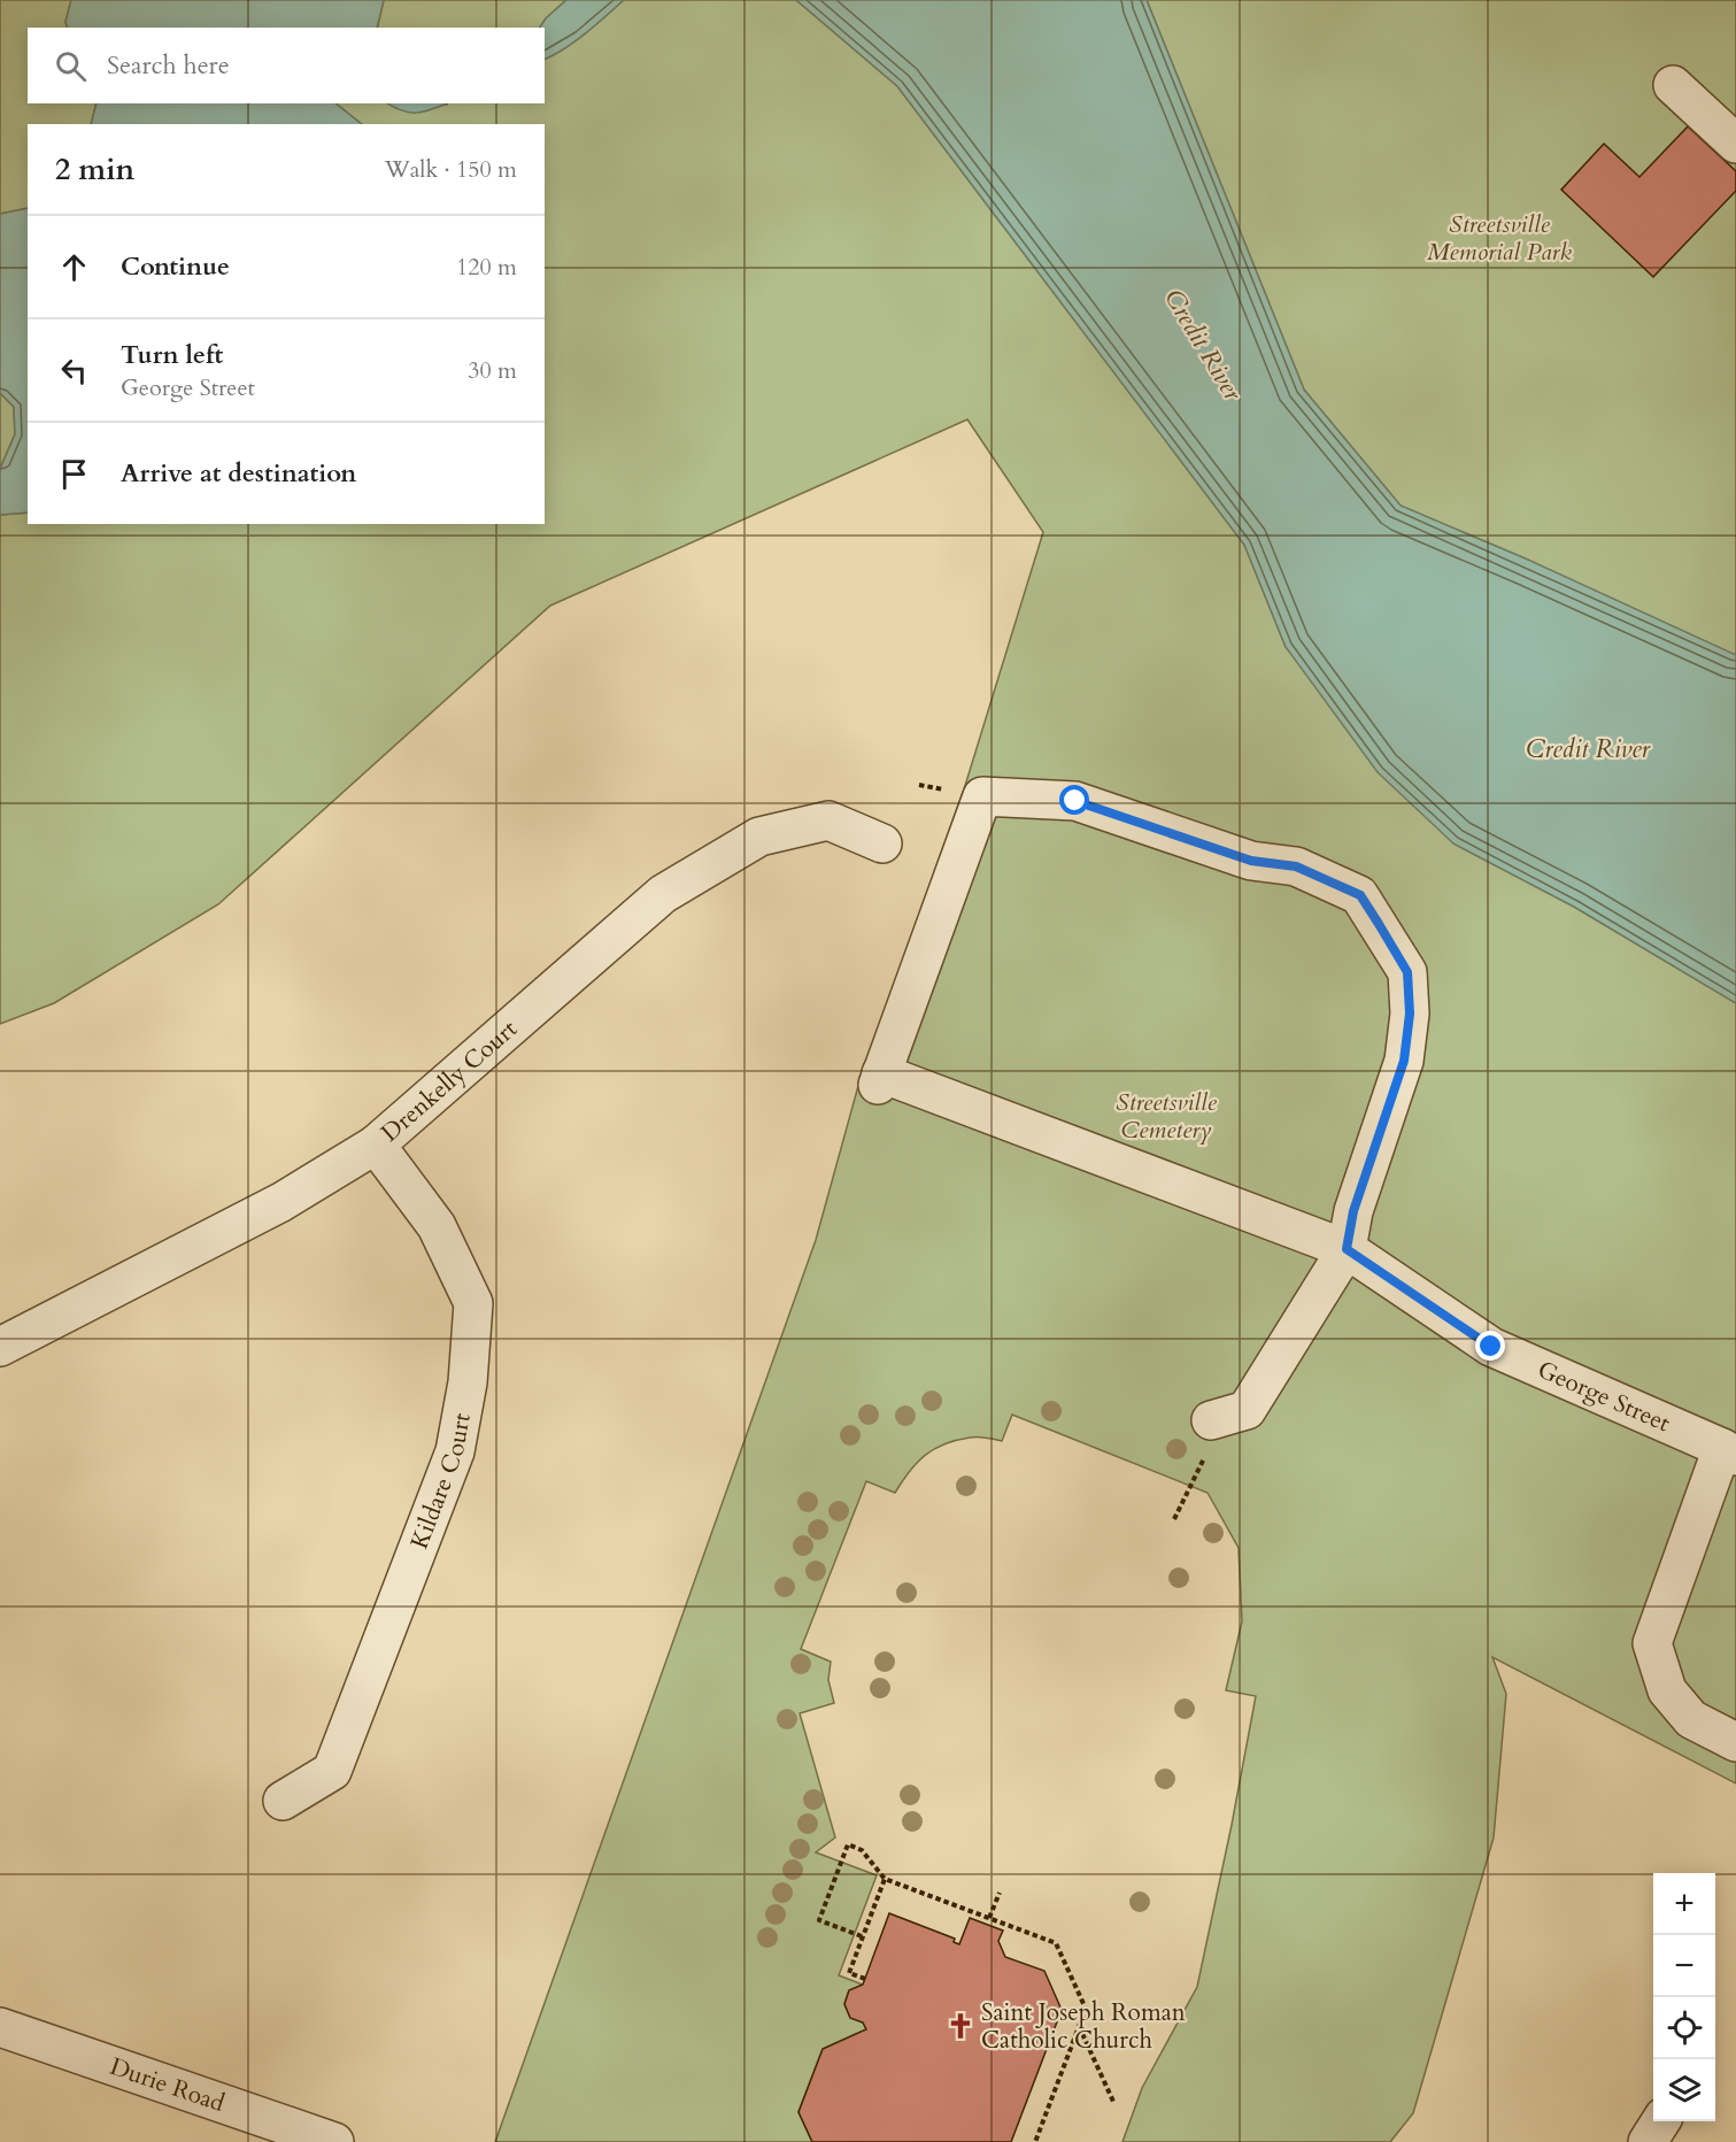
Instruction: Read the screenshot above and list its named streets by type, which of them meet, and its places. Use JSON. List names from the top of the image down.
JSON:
{
  "streets": {
    "street": [
      "Drenkelly Court",
      "George Street",
      "Kildare Court",
      "Durie Road"
    ]
  },
  "crossings": [
    ["Drenkelly Court", "Kildare Court"]
  ],
  "water": ["Credit River"],
  "parks": ["Streetsville Memorial Park", "Streetsville Cemetery"],
  "places": {
    "church": ["Saint Joseph Roman Catholic Church"]
  },
  "page": {
    "search": "Search here",
    "heading": ["2 min", "Walk · 150 m"],
    "list": [
      ["Continue", "120 m"],
      ["Turn left", "George Street", "30 m"],
      "Arrive at destination"
    ],
    "map_buttons": ["+", "−"]
  }
}
